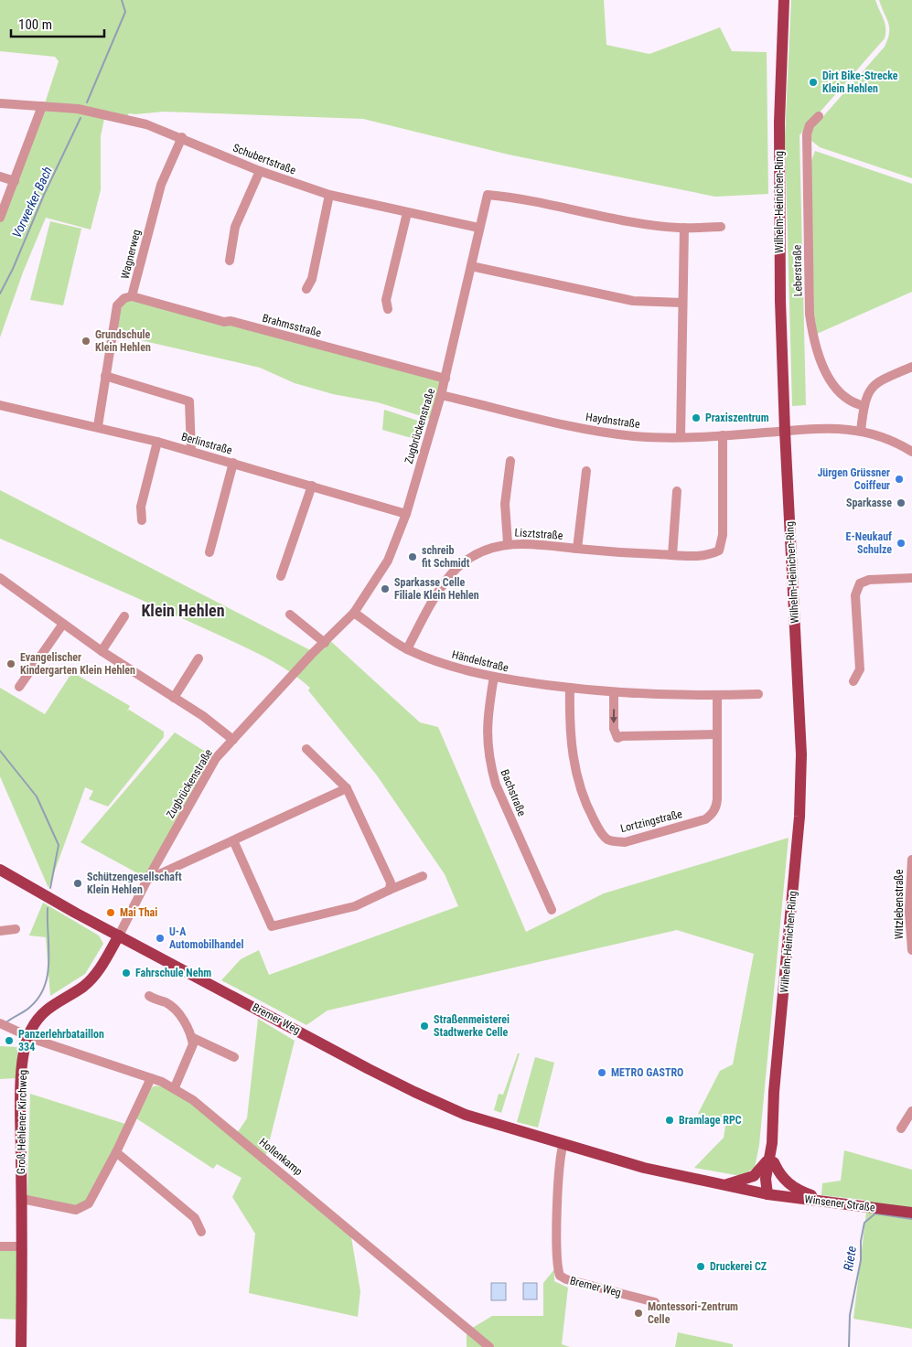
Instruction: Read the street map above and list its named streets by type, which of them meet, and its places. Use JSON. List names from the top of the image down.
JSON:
{
  "streets": {
    "main road": [
      "Wilhelm-Heinichen-Ring",
      "Bremer Weg",
      "Groß Hehlener Kirchweg",
      "Winsener Straße"
    ],
    "street": [
      "Schubertstraße",
      "Wagnerweg",
      "Leberstraße",
      "Brahmsstraße",
      "Haydnstraße",
      "Zugbrückenstraße",
      "Berlinstraße",
      "Lisztstraße",
      "Händelstraße",
      "Bachstraße",
      "Lortzingstraße",
      "Witzlebenstraße",
      "Hollenkamp"
    ]
  },
  "crossings": [
    ["Schubertstraße", "Wagnerweg"],
    ["Schubertstraße", "Zugbrückenstraße"],
    ["Wilhelm-Heinichen-Ring", "Haydnstraße"],
    ["Wilhelm-Heinichen-Ring", "Bremer Weg"],
    ["Wilhelm-Heinichen-Ring", "Winsener Straße"],
    ["Wagnerweg", "Brahmsstraße"],
    ["Wagnerweg", "Berlinstraße"],
    ["Brahmsstraße", "Zugbrückenstraße"],
    ["Haydnstraße", "Zugbrückenstraße"],
    ["Haydnstraße", "Lisztstraße"],
    ["Zugbrückenstraße", "Berlinstraße"],
    ["Zugbrückenstraße", "Händelstraße"],
    ["Zugbrückenstraße", "Bremer Weg"],
    ["Zugbrückenstraße", "Groß Hehlener Kirchweg"],
    ["Lisztstraße", "Händelstraße"],
    ["Händelstraße", "Bachstraße"],
    ["Händelstraße", "Lortzingstraße"],
    ["Bremer Weg", "Groß Hehlener Kirchweg"],
    ["Bremer Weg", "Winsener Straße"],
    ["Groß Hehlener Kirchweg", "Hollenkamp"]
  ],
  "districts": ["Klein Hehlen"],
  "water": ["Vorwerker Bach", "Riete"],
  "places": [
    "Dirt Bike-Strecke Klein Hehlen",
    "Grundschule Klein Hehlen",
    "Praxiszentrum",
    "Jürgen Grüssner Coiffeur",
    "Sparkasse",
    "E-Neukauf Schulze",
    "schreib fit Schmidt",
    "Sparkasse Celle Filiale Klein Hehlen",
    "Evangelischer Kindergarten Klein Hehlen",
    "Schützengesellschaft Klein Hehlen",
    "Mai Thai",
    "U-A Automobilhandel",
    "Fahrschule Nehm",
    "Straßenmeisterei Stadtwerke Celle",
    "Panzerlehrbataillon 334",
    "METRO GASTRO",
    "Bramlage RPC",
    "Druckerei CZ",
    "Montessori-Zentrum Celle"
  ],
  "scale_bar": "100 m"
}
